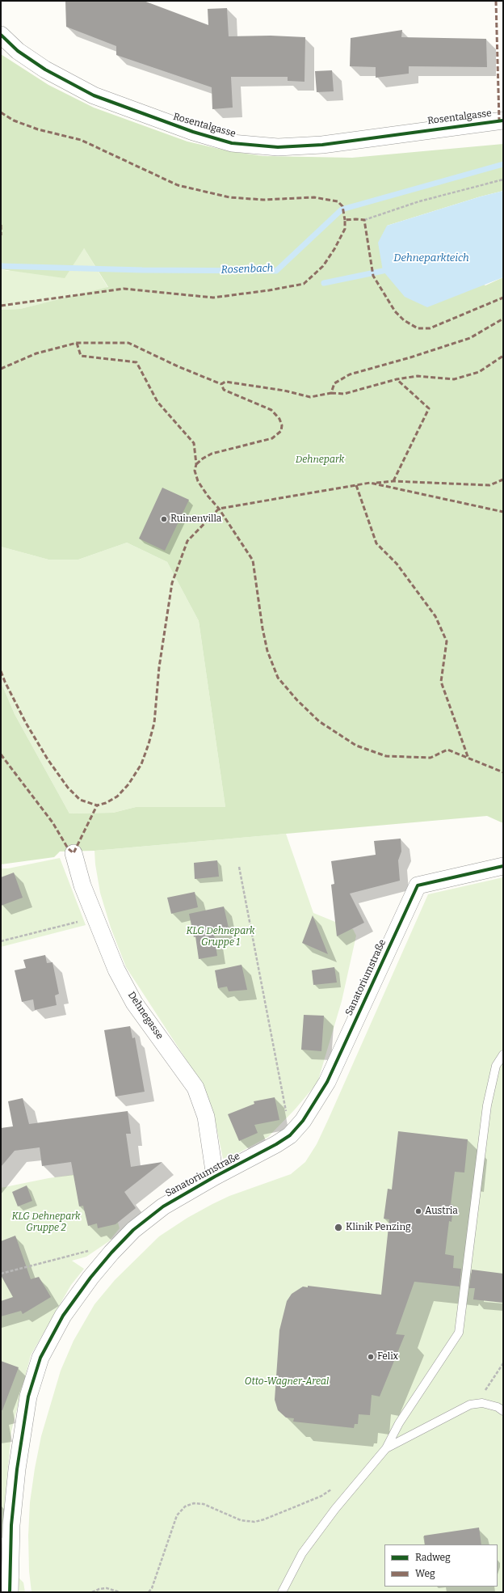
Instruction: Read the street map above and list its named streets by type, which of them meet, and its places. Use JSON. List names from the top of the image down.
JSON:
{
  "streets": {
    "street": ["Rosentalgasse", "Sanatoriumstraße", "Dehnegasse"]
  },
  "crossings": [
    ["Sanatoriumstraße", "Dehnegasse"]
  ],
  "water": ["Dehneparkteich", "Rosenbach"],
  "parks": [
    "Dehnepark",
    "KLG Dehnepark Gruppe 1",
    "KLG Dehnepark Gruppe 2",
    "Otto-Wagner-Areal"
  ],
  "places": [
    "Ruinenvilla",
    "Austria",
    "Klinik Penzing",
    "Felix"
  ],
  "legend": ["Radweg", "Weg"]
}
